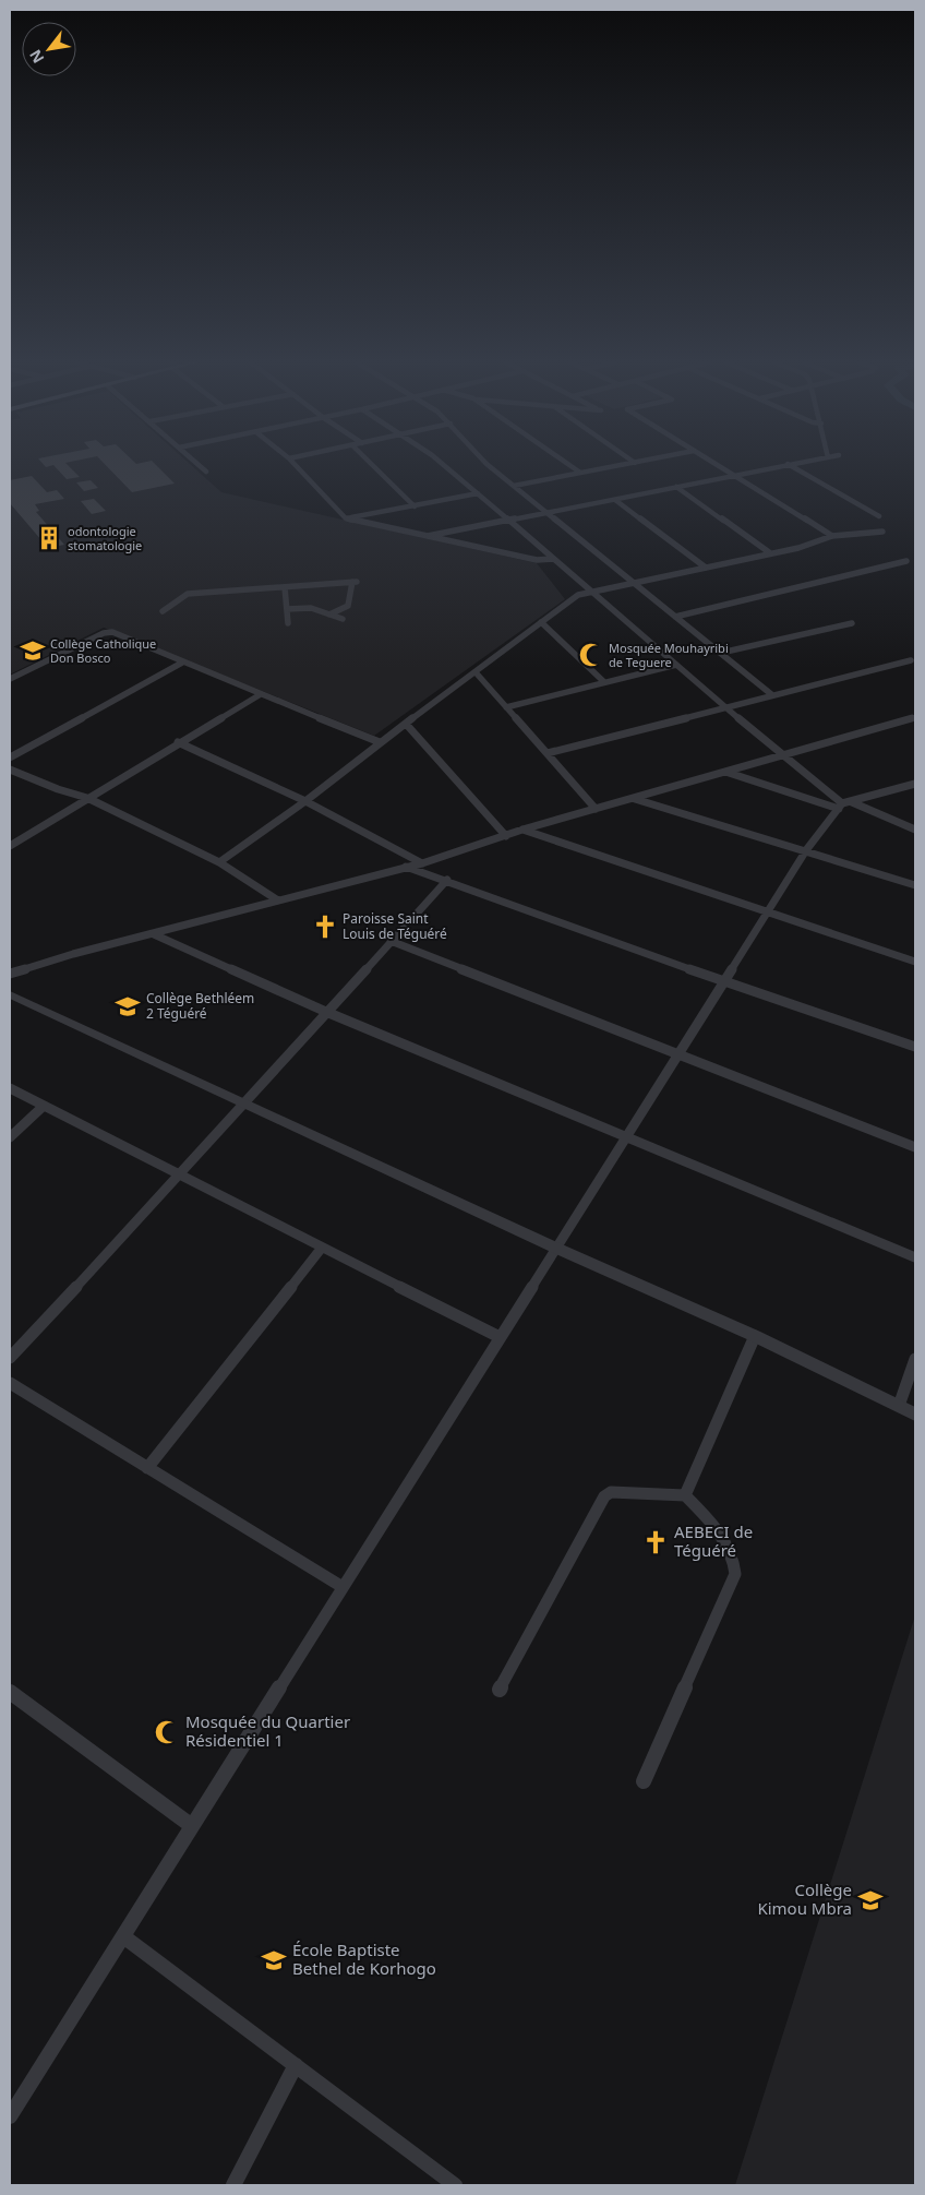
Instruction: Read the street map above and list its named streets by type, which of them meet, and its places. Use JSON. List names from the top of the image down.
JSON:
{
  "places": {
    "building": ["odontologie stomatologie"],
    "school or university": [
      "Collège Catholique Don Bosco",
      "Collège Bethléem 2 Téguéré",
      "Collège Kimou Mbra",
      "École Baptiste Bethel de Korhogo"
    ],
    "mosque": ["Mosquée Mouhayribi de Teguere", "Mosquée du Quartier Résidentiel 1"],
    "church": ["Paroisse Saint Louis de Téguéré", "AEBECI de Téguéré"]
  },
  "north": "bottom left"
}
